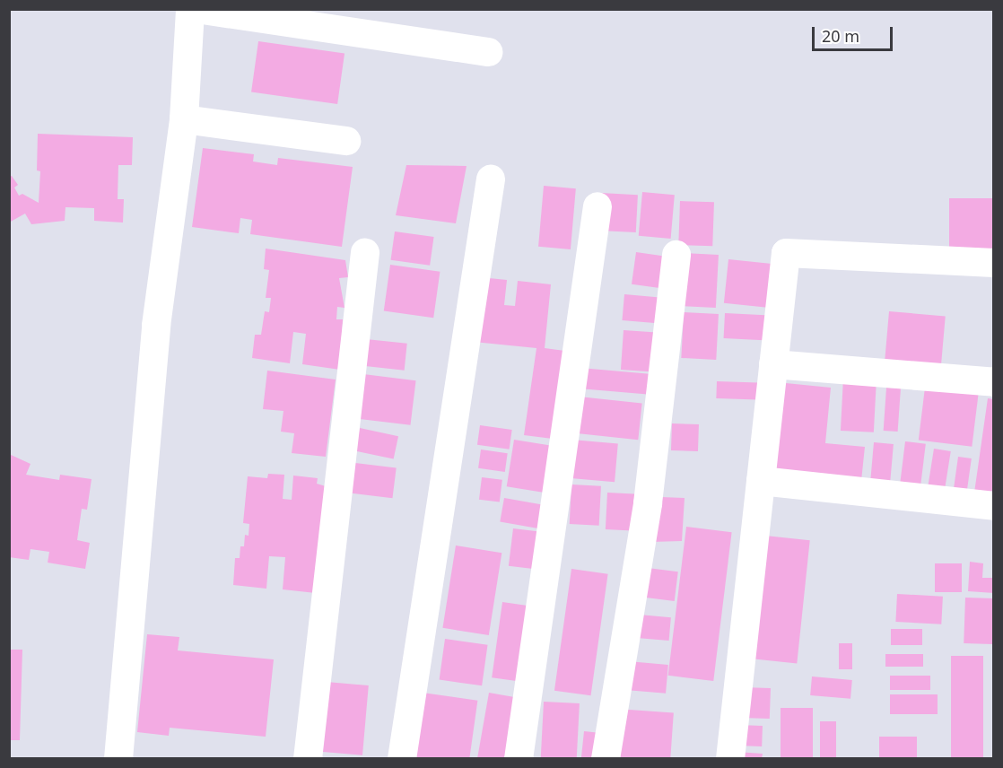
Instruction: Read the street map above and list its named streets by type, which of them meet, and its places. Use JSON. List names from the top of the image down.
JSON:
{
  "scale_bar": "20 m"
}
